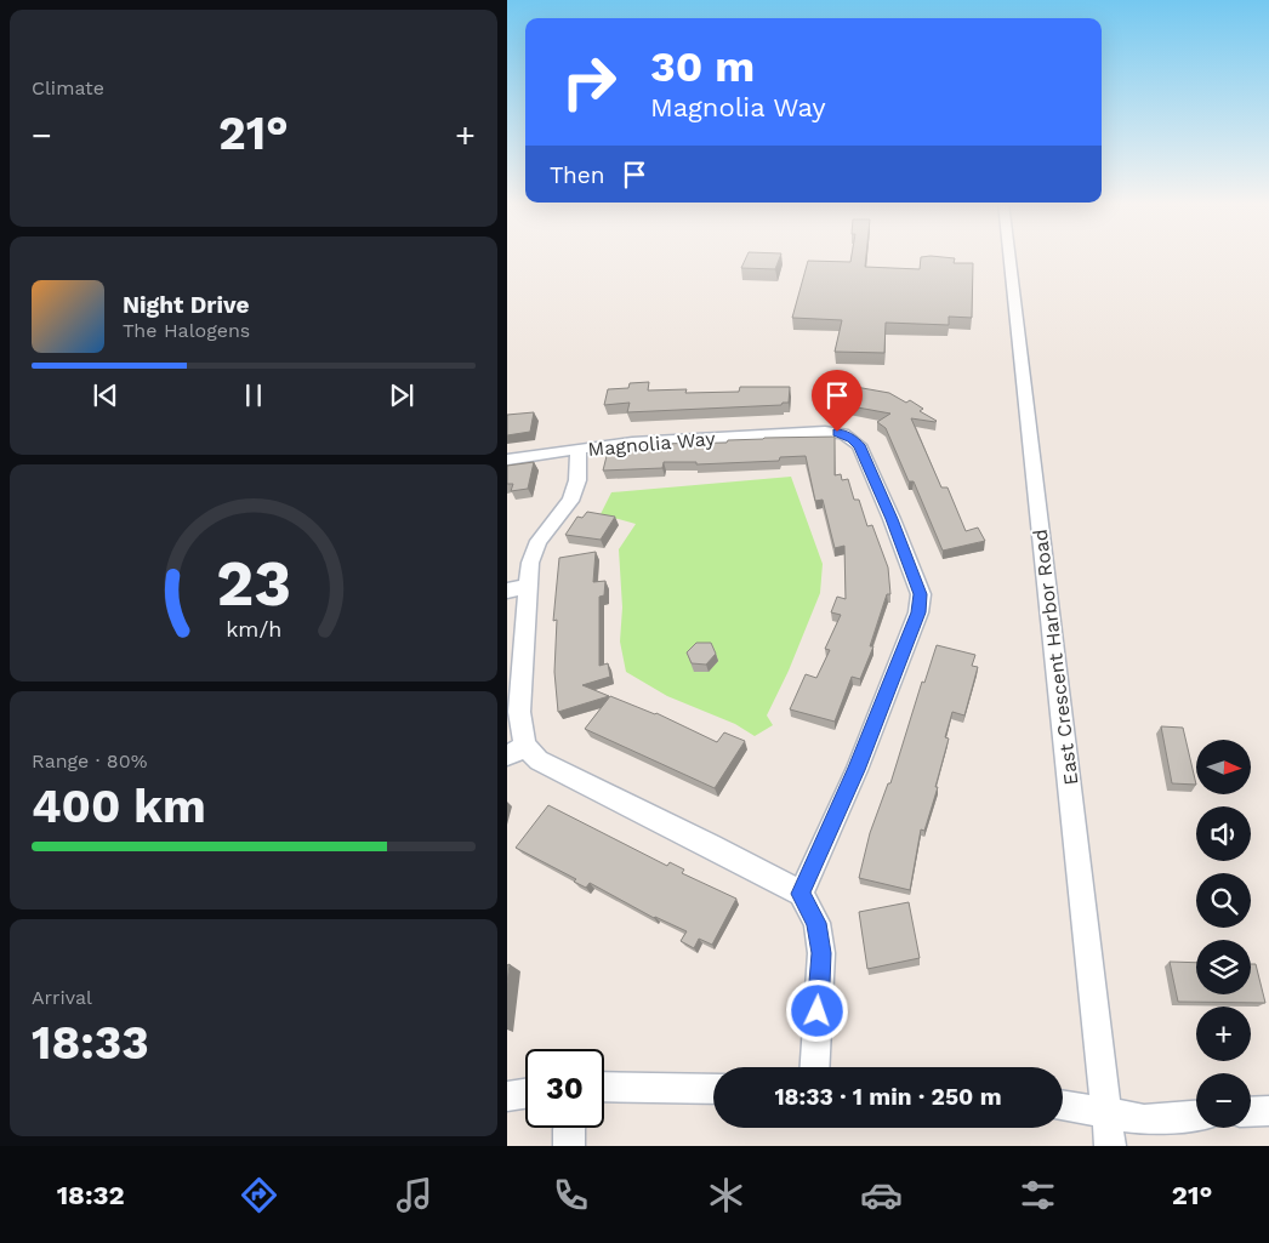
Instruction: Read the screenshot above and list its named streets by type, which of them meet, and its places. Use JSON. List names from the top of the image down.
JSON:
{
  "streets": {
    "street": ["Magnolia Way", "East Crescent Harbor Road"]
  },
  "north": "right",
  "page": {
    "tile": [
      "Climate",
      ["Range · 80%", "400 km"],
      ["Arrival", "18:33"]
    ],
    "turn": ["30 m", "Magnolia Way"],
    "heat": ["−", "21°", "+"],
    "then": "Then",
    "song": ["Night Drive", "The Halogens"],
    "map_buttons": ["+", "−"],
    "limit": "30",
    "trip": "18:33 · 1 min · 250 m",
    "tabs": ["18:32", "21°"],
    "gauge": ["23", "km/h"]
  }
}
